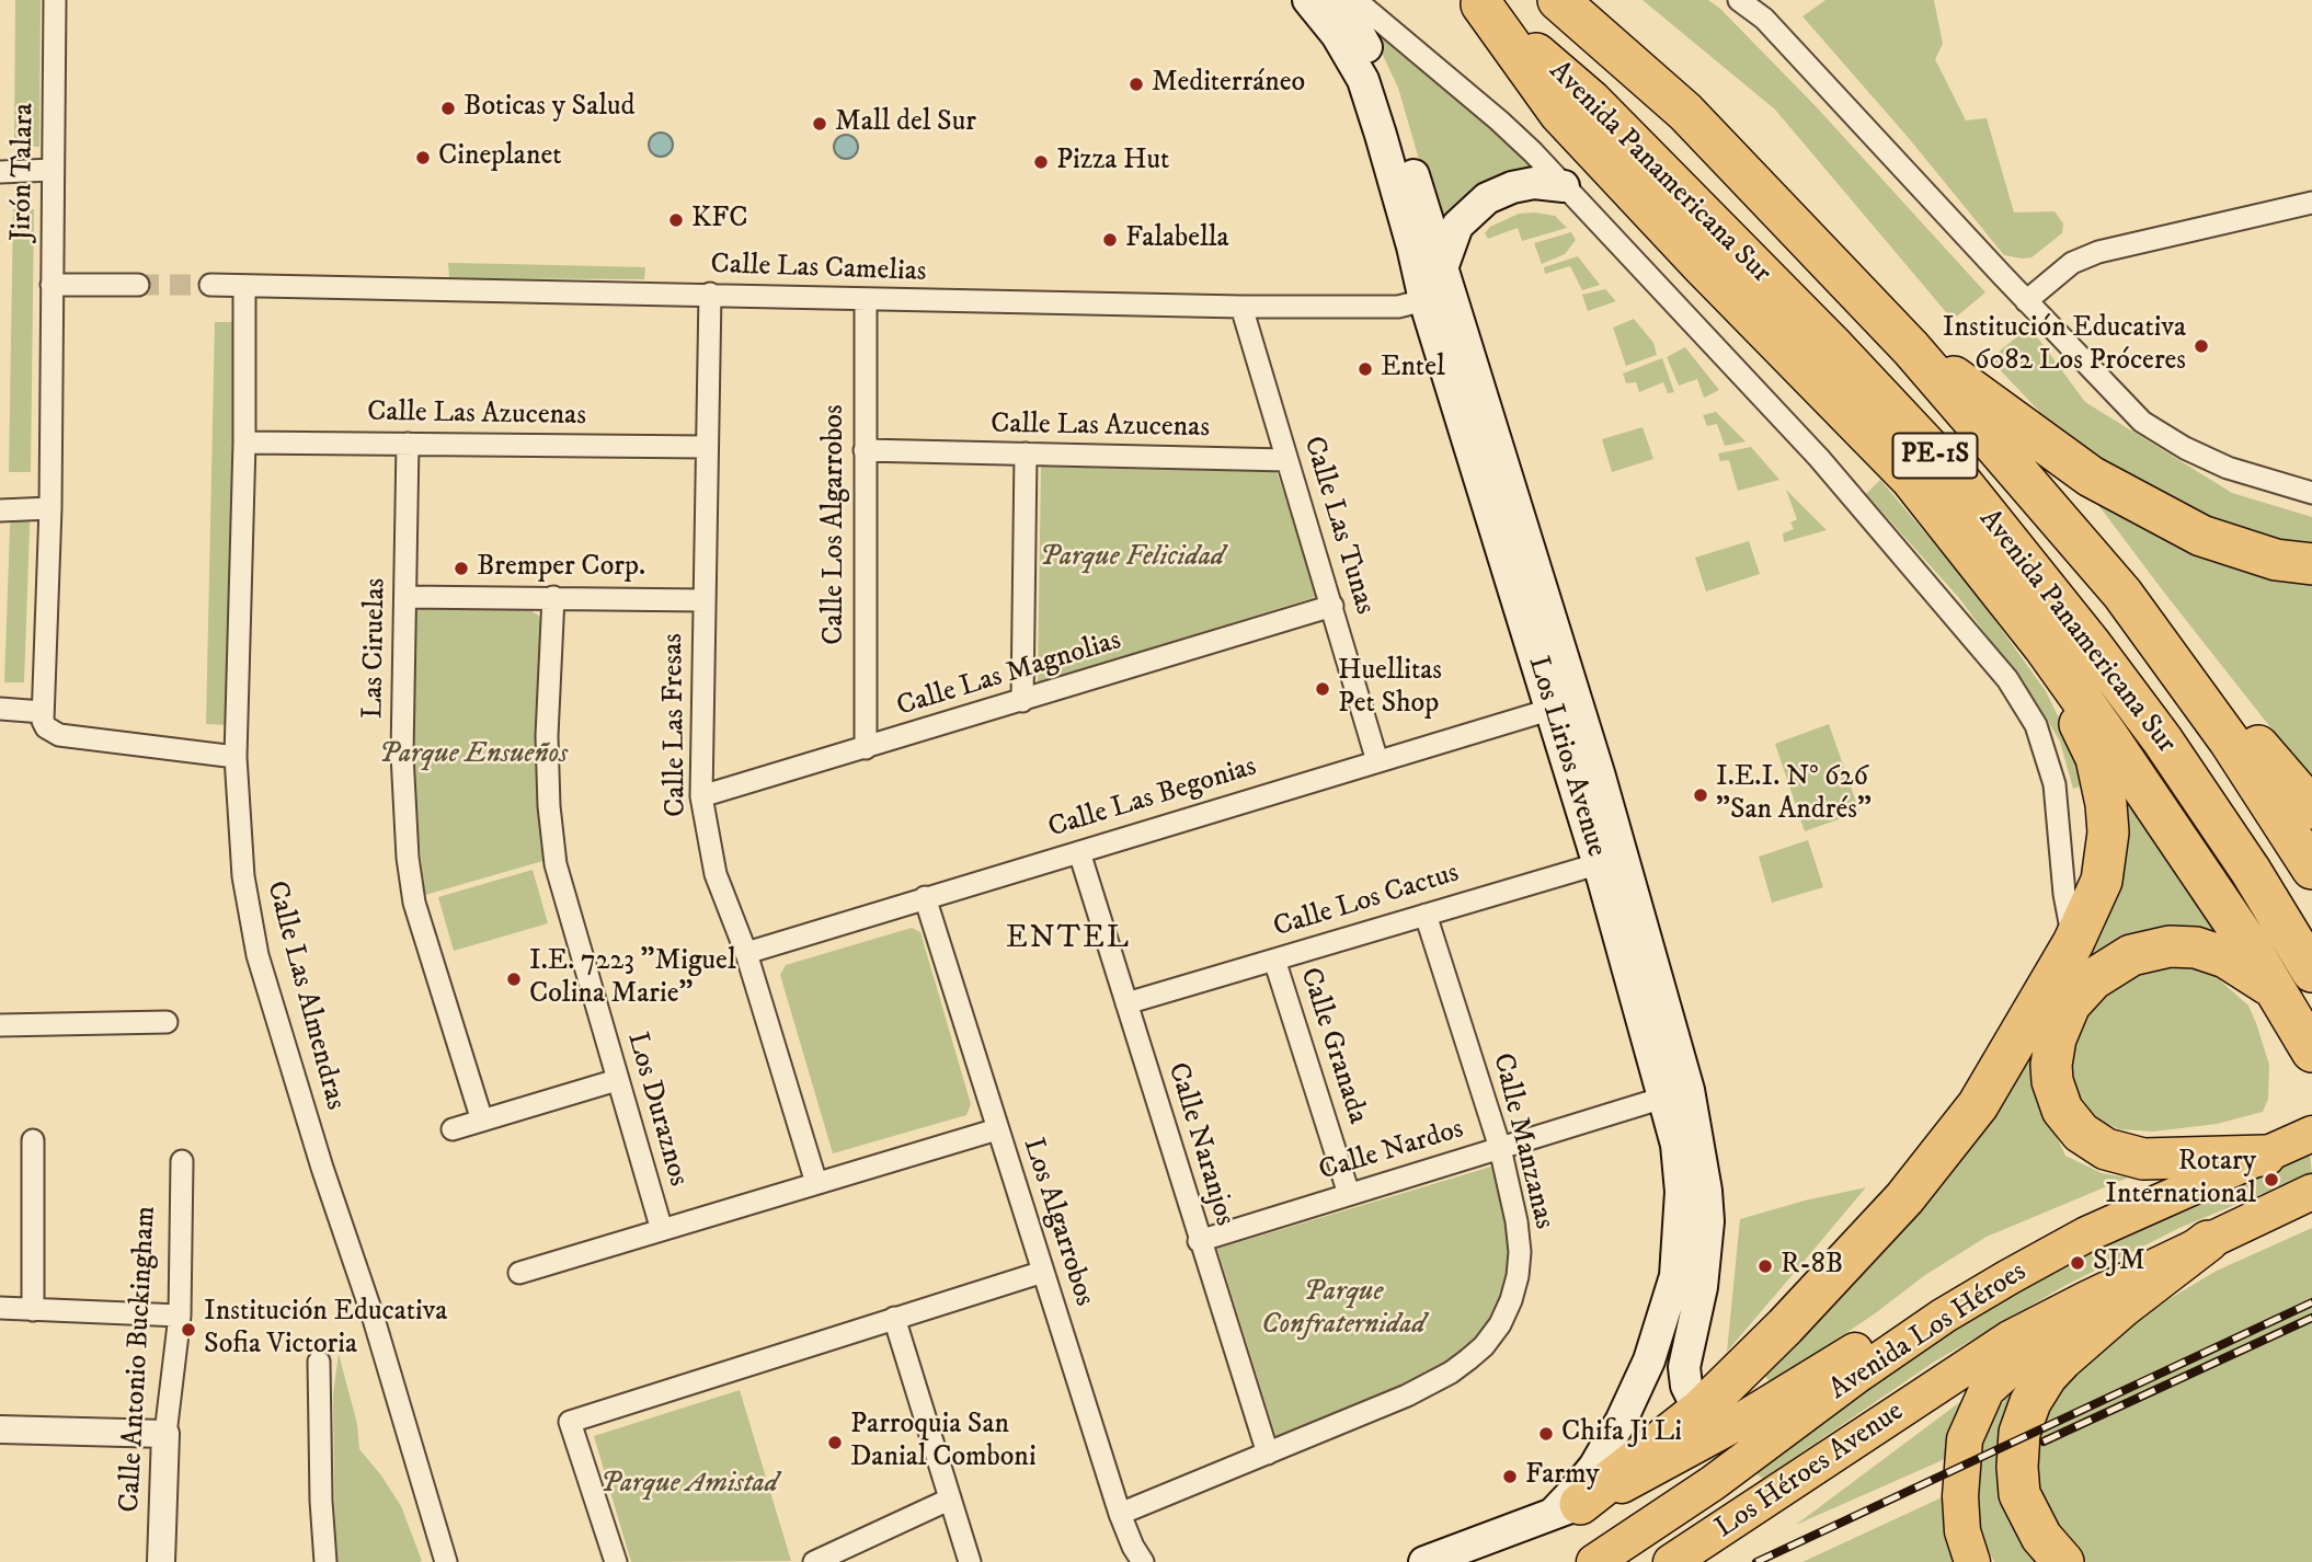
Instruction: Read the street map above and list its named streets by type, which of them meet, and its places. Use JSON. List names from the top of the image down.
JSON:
{
  "streets": {
    "highway": ["Avenida Panamericana Sur", "PE-1S"],
    "main road": ["Los Lirios Avenue", "Avenida Los Héroes"],
    "street": [
      "Jirón Talara",
      "Calle Las Camelias",
      "Calle Las Azucenas",
      "Calle Los Algarrobos",
      "Calle Las Tunas",
      "Las Ciruelas",
      "Calle Las Magnolias",
      "Calle Las Fresas",
      "Calle Las Begonias",
      "Calle Los Cactus",
      "Calle Las Almendras",
      "Calle Granada",
      "Los Duraznos",
      "Calle Manzanas",
      "Calle Naranjos",
      "Calle Nardos",
      "Los Algarrobos",
      "Calle Antonio Buckingham"
    ]
  },
  "crossings": [
    ["Calle Las Camelias", "Calle Los Algarrobos"],
    ["Calle Las Camelias", "Calle Las Tunas"],
    ["Calle Las Camelias", "Calle Las Fresas"],
    ["Calle Las Camelias", "Los Lirios Avenue"],
    ["Calle Las Camelias", "Calle Las Almendras"],
    ["Calle Las Azucenas", "Calle Los Algarrobos"],
    ["Calle Las Azucenas", "Calle Las Tunas"],
    ["Calle Las Azucenas", "Las Ciruelas"],
    ["Calle Las Azucenas", "Calle Las Fresas"],
    ["Calle Las Azucenas", "Calle Las Almendras"],
    ["Calle Los Algarrobos", "Calle Las Magnolias"],
    ["Calle Las Tunas", "Calle Las Magnolias"],
    ["Calle Las Tunas", "Calle Las Begonias"],
    ["Calle Las Magnolias", "Calle Las Fresas"],
    ["Calle Las Fresas", "Calle Las Begonias"],
    ["Los Lirios Avenue", "Calle Las Begonias"],
    ["Los Lirios Avenue", "Calle Los Cactus"],
    ["Los Lirios Avenue", "Calle Nardos"],
    ["Calle Las Begonias", "Calle Naranjos"],
    ["Calle Las Begonias", "Los Algarrobos"],
    ["Calle Los Cactus", "Calle Granada"],
    ["Calle Los Cactus", "Calle Manzanas"],
    ["Calle Los Cactus", "Calle Naranjos"],
    ["Calle Granada", "Calle Nardos"],
    ["Calle Manzanas", "Calle Naranjos"],
    ["Calle Manzanas", "Calle Nardos"],
    ["Calle Manzanas", "Los Algarrobos"],
    ["Calle Naranjos", "Calle Nardos"]
  ],
  "districts": ["ENTEL"],
  "parks": [
    "Parque Felicidad",
    "Parque Ensueños",
    "Parque Confraternidad",
    "Parque Amistad"
  ],
  "places": [
    "Mediterráneo",
    "Boticas y Salud",
    "Mall del Sur",
    "Cineplanet",
    "Pizza Hut",
    "KFC",
    "Falabella",
    "Institución Educativa 6082 Los Próceres",
    "Entel",
    "Bremper Corp.",
    "Huellitas Pet Shop",
    "I.E.I. N° 626 \"San Andrés\"",
    "I.E. 7223 \"Miguel Colina Marie\"",
    "Rotary International",
    "SJM",
    "R-8B",
    "Institución Educativa Sofia Victoria",
    "Chifa Ji Li",
    "Parroquia San Danial Comboni",
    "Farmy"
  ]
}
